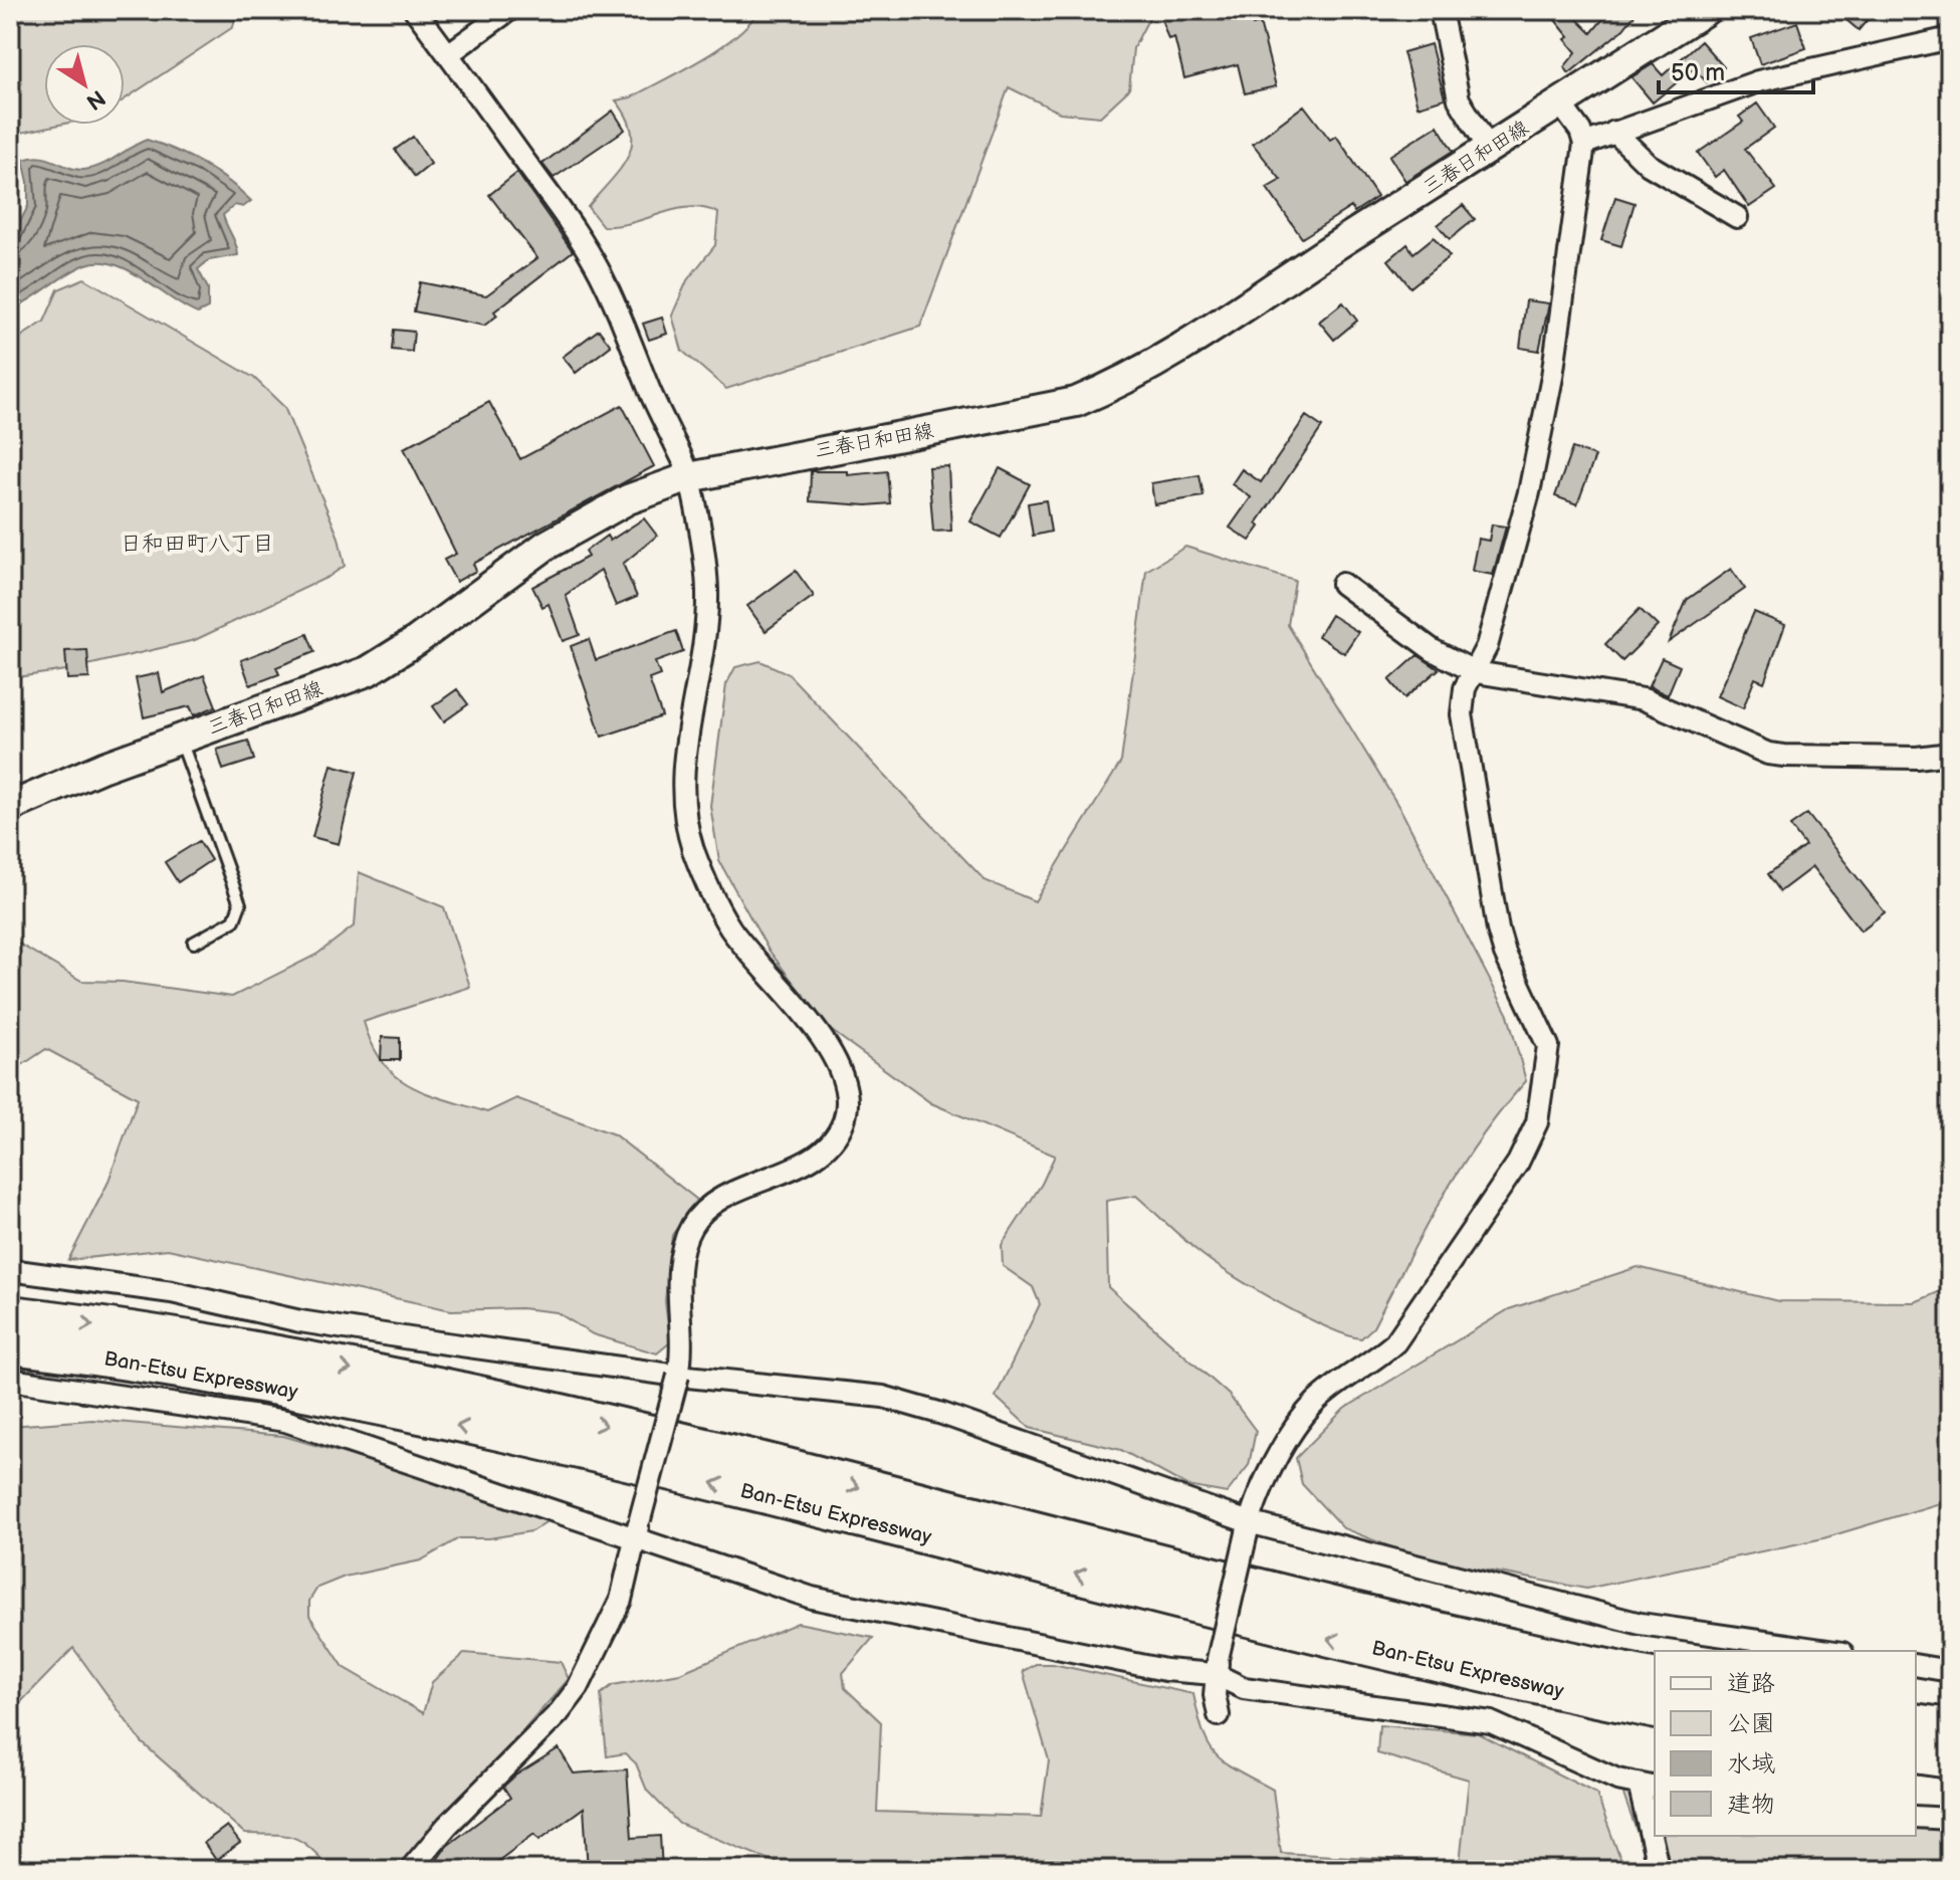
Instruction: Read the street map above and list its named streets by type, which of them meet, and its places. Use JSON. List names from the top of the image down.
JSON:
{
  "streets": {
    "highway": ["Ban-Etsu Expressway"],
    "main road": ["三春日和田線"]
  },
  "districts": ["日和田町八丁目"],
  "legend": [
    "道路",
    "公園",
    "水域",
    "建物"
  ],
  "scale_bar": "50 m",
  "north": "bottom right"
}
